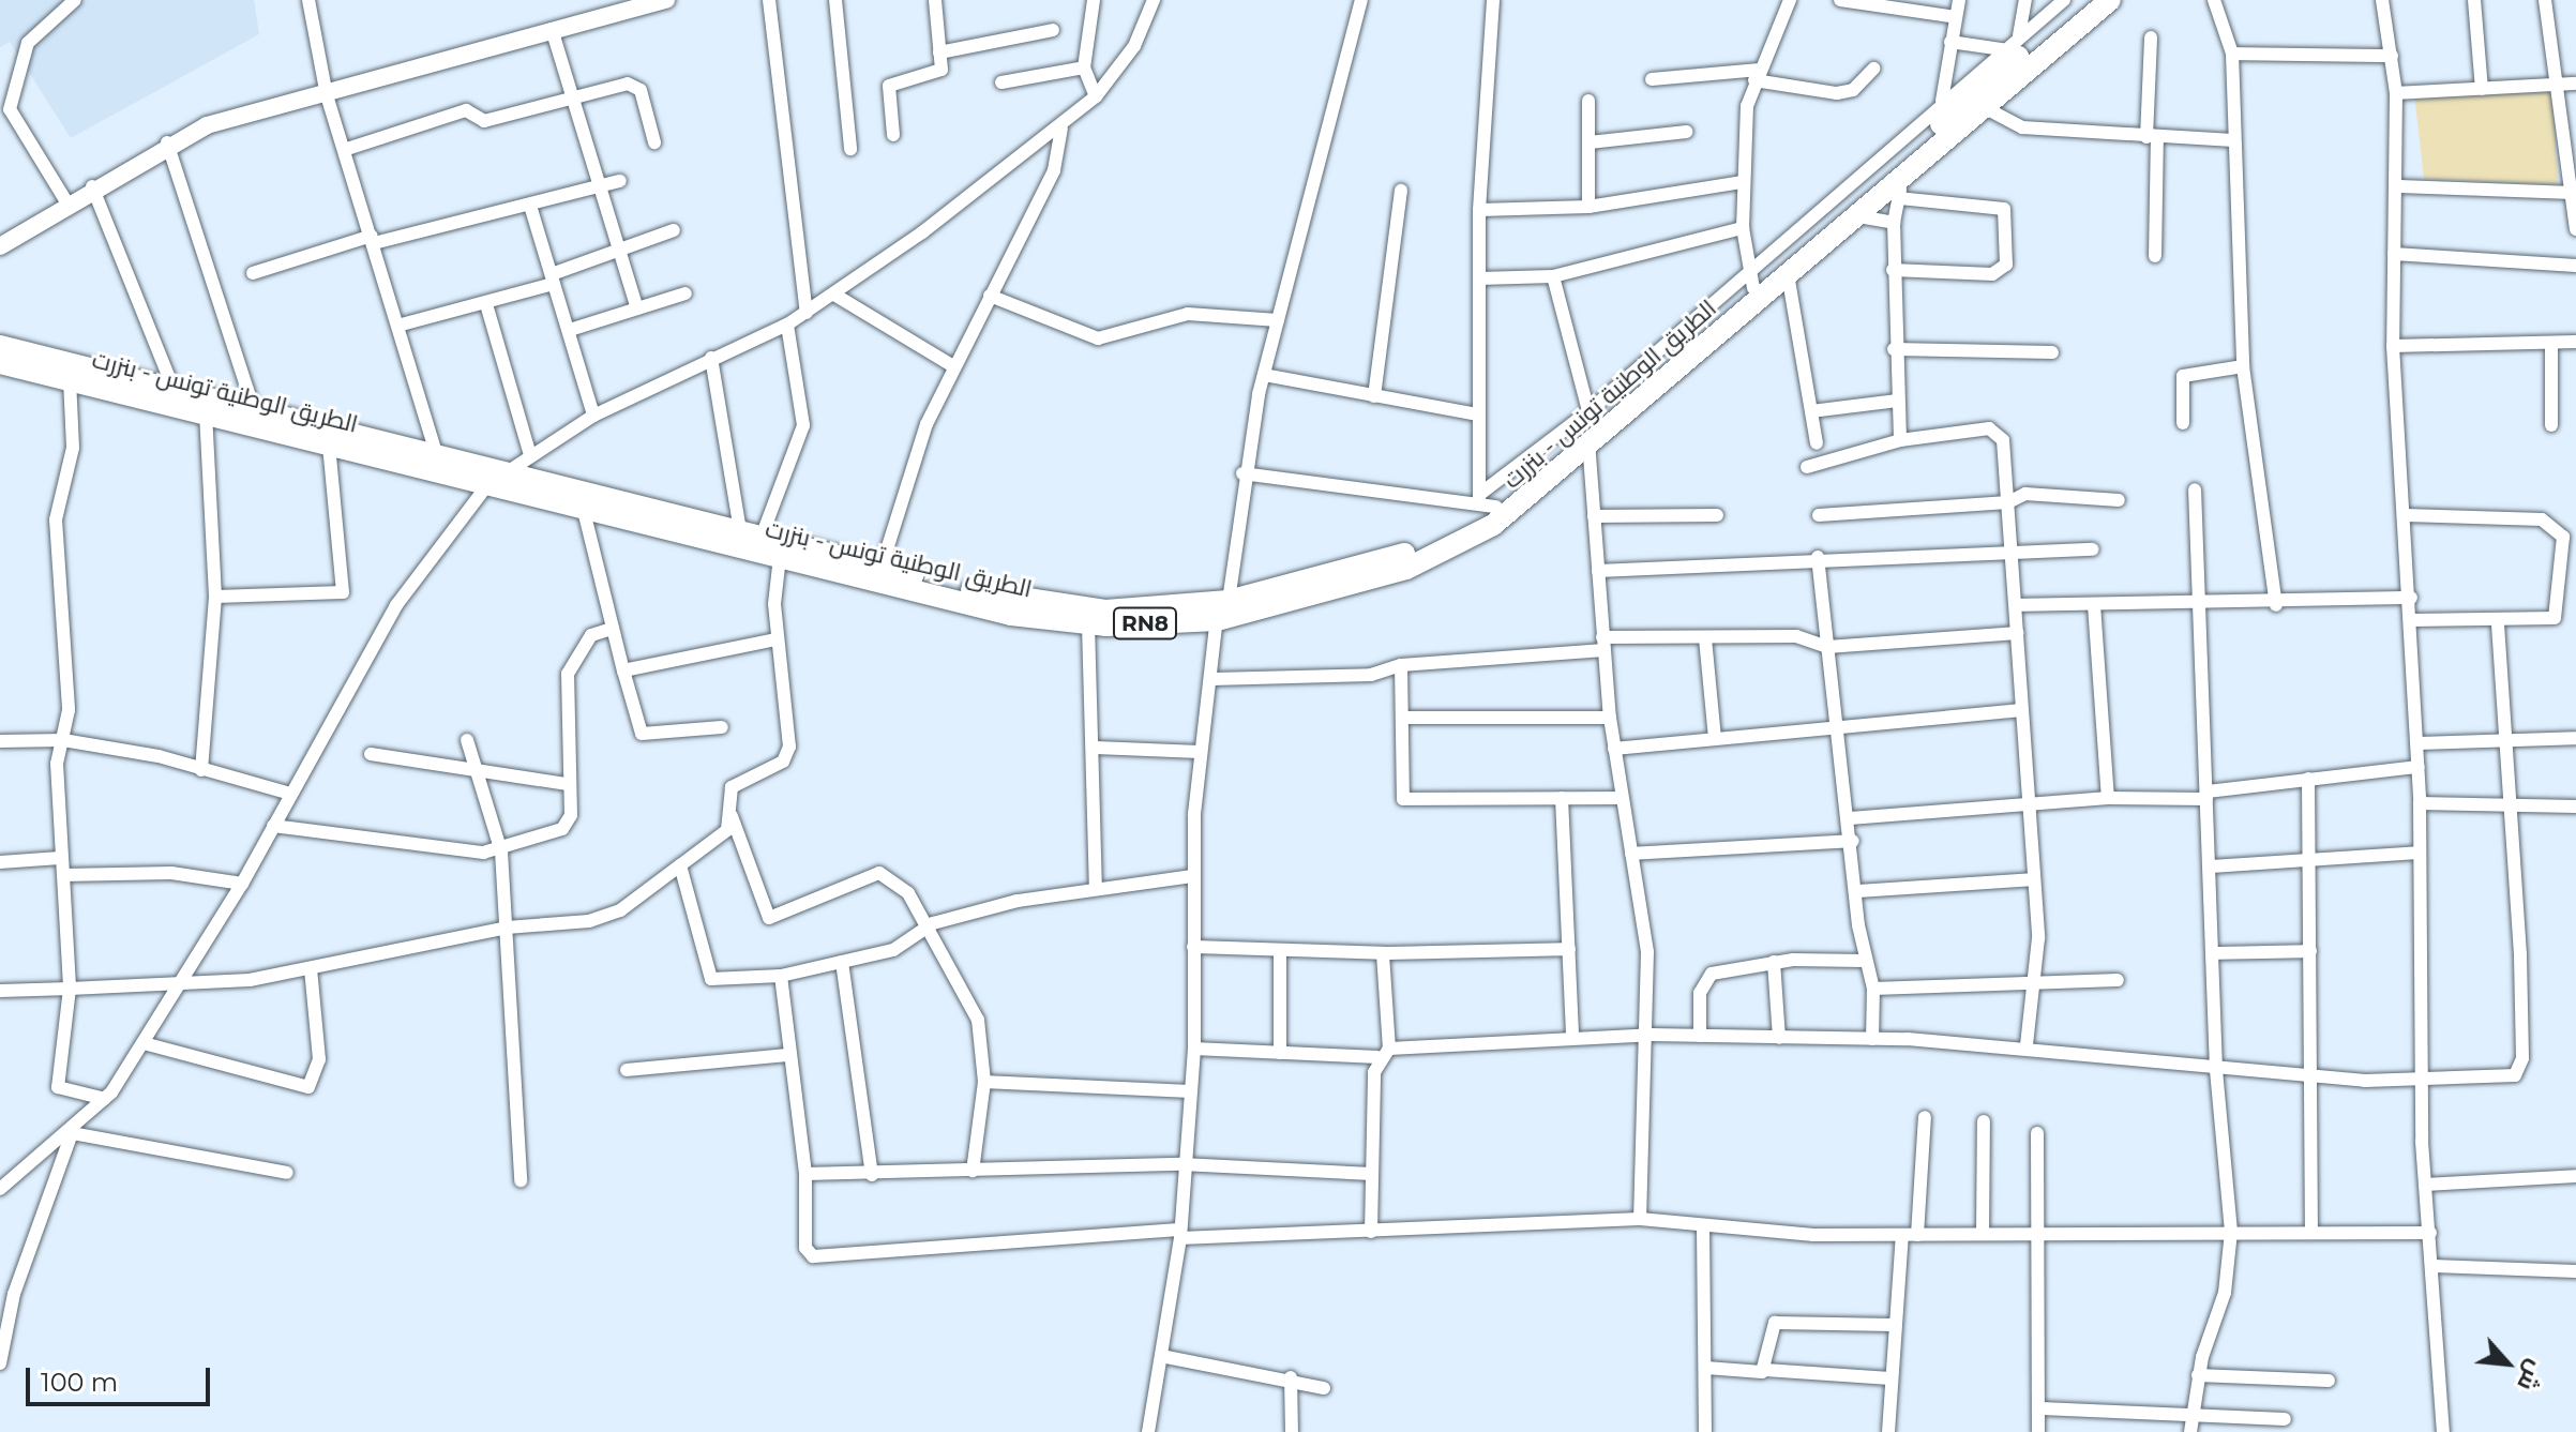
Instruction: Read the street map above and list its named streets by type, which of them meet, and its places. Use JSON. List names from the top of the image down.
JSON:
{
  "streets": {
    "main road": ["الطريق الوطنية تونس - بنزرت", "RN8"]
  },
  "scale_bar": "100 m",
  "north": "bottom right"
}
